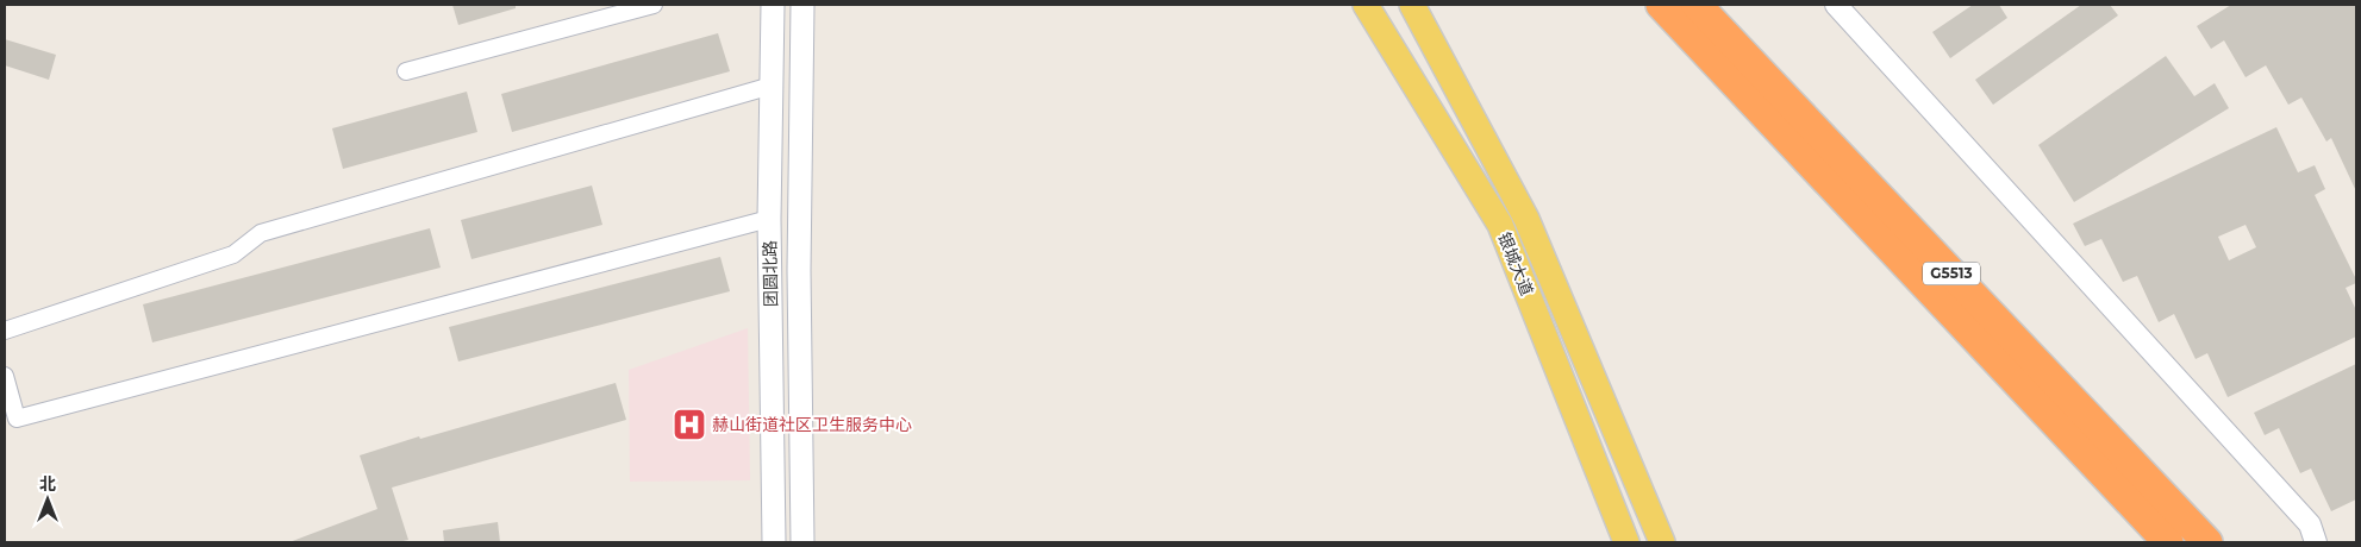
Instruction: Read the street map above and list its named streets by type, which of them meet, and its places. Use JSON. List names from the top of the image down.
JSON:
{
  "streets": {
    "highway": ["G5513"],
    "main road": ["银城大道", "团圆北路"]
  },
  "places": {
    "hospital": ["赫山街道社区卫生服务中心"]
  },
  "north": "top"
}
